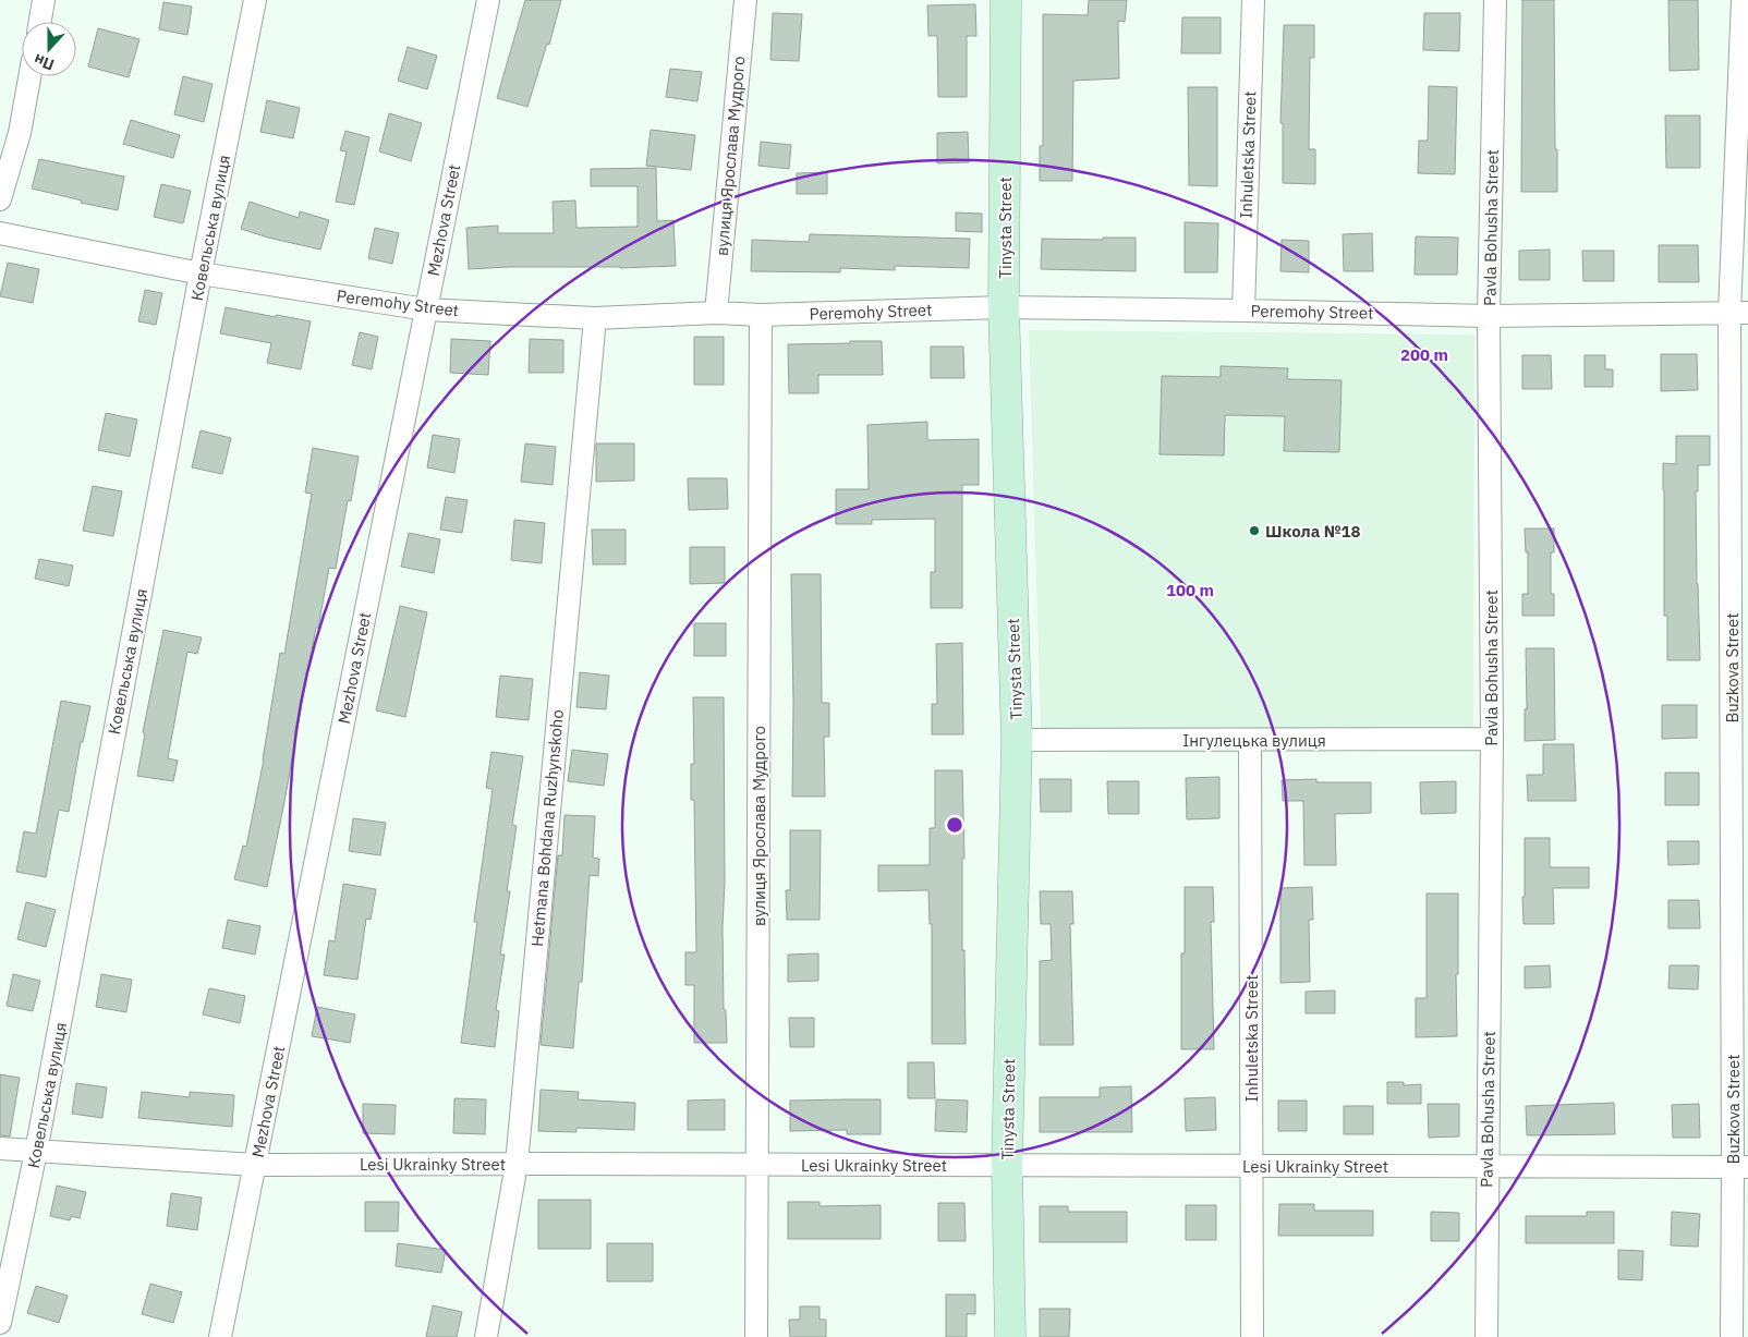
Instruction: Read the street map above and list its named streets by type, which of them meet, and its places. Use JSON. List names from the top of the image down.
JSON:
{
  "streets": {
    "street": [
      "Inhuletska Street",
      "вулиця Ярослава Мудрого",
      "Mezhova Street",
      "Ковельська вулиця",
      "Tinysta Street",
      "Pavla Bohusha Street",
      "Peremohy Street",
      "Buzkova Street",
      "Інгулецька вулиця",
      "Hetmana Bohdana Ruzhynskoho",
      "Lesi Ukrainky Street"
    ]
  },
  "crossings": [
    ["Inhuletska Street", "Peremohy Street"],
    ["Inhuletska Street", "Інгулецька вулиця"],
    ["Inhuletska Street", "Lesi Ukrainky Street"],
    ["вулиця Ярослава Мудрого", "Peremohy Street"],
    ["вулиця Ярослава Мудрого", "Lesi Ukrainky Street"],
    ["Mezhova Street", "Peremohy Street"],
    ["Mezhova Street", "Lesi Ukrainky Street"],
    ["Ковельська вулиця", "Peremohy Street"],
    ["Ковельська вулиця", "Lesi Ukrainky Street"],
    ["Tinysta Street", "Peremohy Street"],
    ["Tinysta Street", "Інгулецька вулиця"],
    ["Tinysta Street", "Lesi Ukrainky Street"],
    ["Pavla Bohusha Street", "Peremohy Street"],
    ["Pavla Bohusha Street", "Інгулецька вулиця"],
    ["Pavla Bohusha Street", "Lesi Ukrainky Street"],
    ["Peremohy Street", "Buzkova Street"],
    ["Peremohy Street", "Hetmana Bohdana Ruzhynskoho"],
    ["Buzkova Street", "Lesi Ukrainky Street"],
    ["Hetmana Bohdana Ruzhynskoho", "Lesi Ukrainky Street"]
  ],
  "places": ["Школа №18"],
  "north": "bottom",
  "rings": ["200 m", "100 m"]
}
